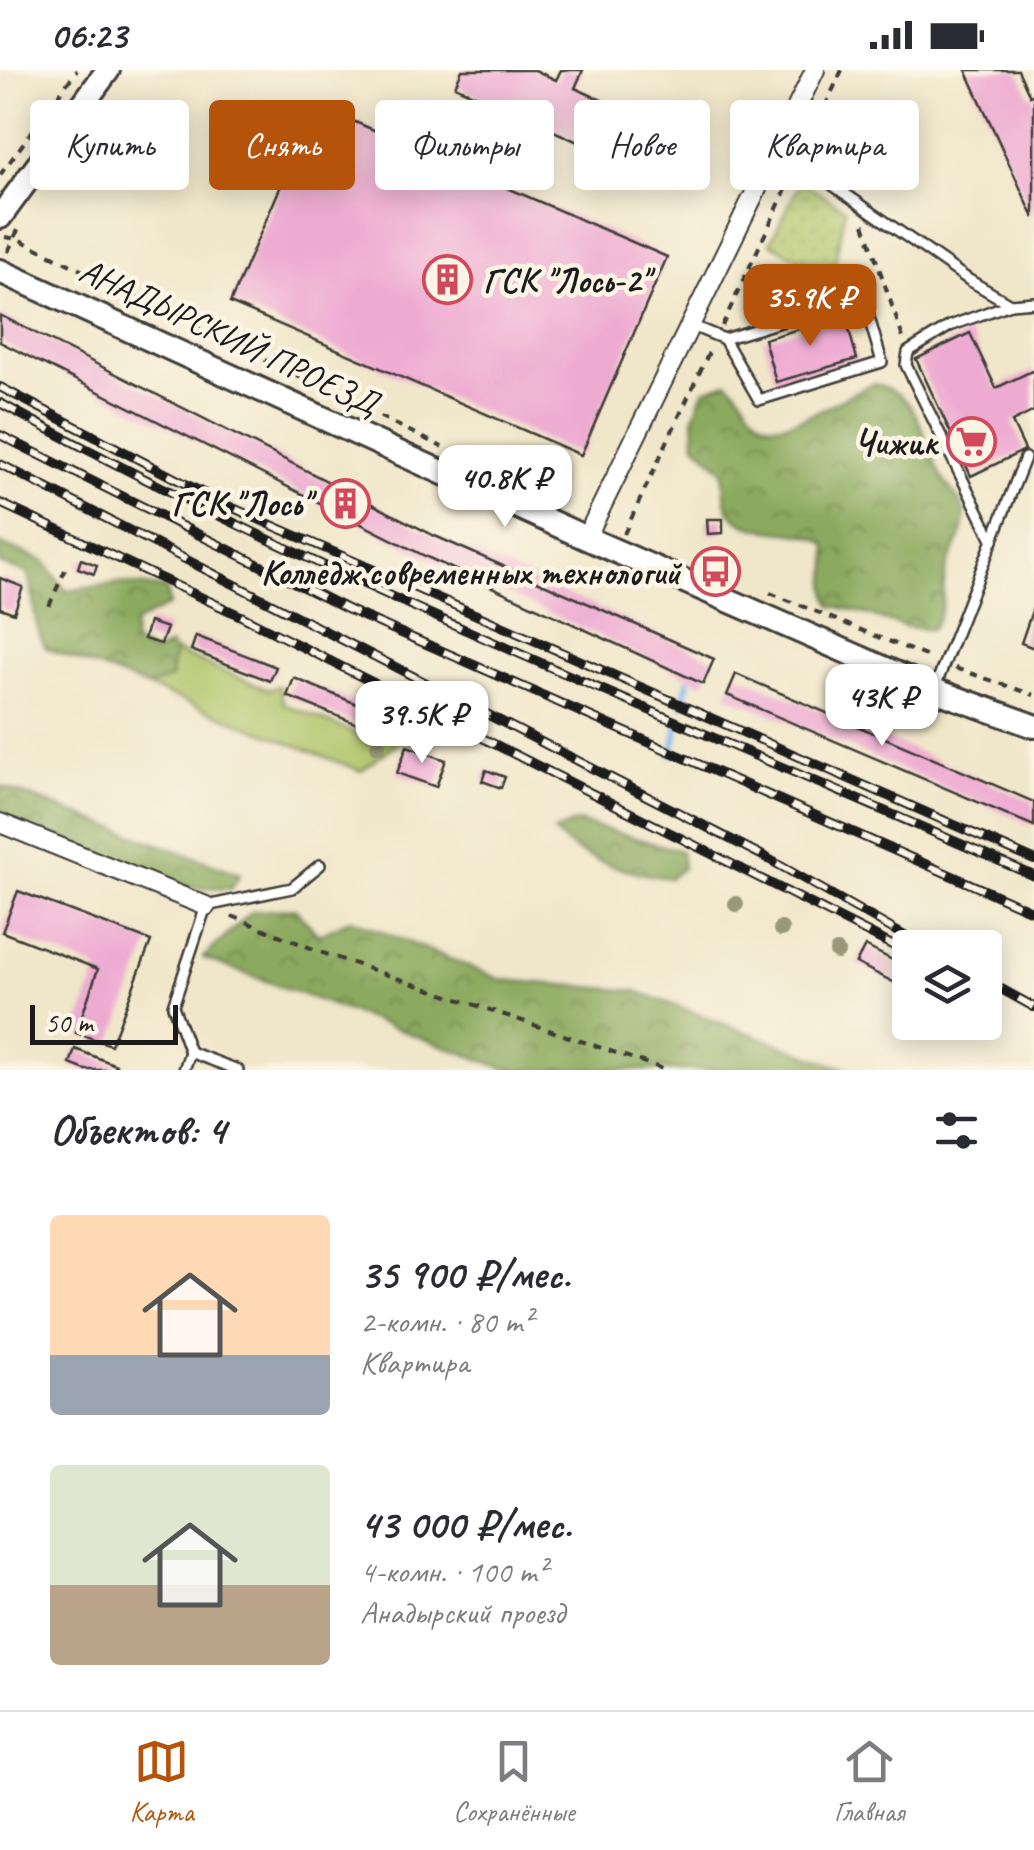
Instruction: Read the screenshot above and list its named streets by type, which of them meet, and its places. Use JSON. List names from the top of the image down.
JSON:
{
  "streets": {
    "street": ["АНАДЫРСКИЙ ПРОЕЗД"]
  },
  "places": {
    "building": ["ГСК \"Лось-2\"", "ГСК \"Лось\""],
    "supermarket": ["Чижик"],
    "bus stop": ["Колледж современных технологий"]
  },
  "scale_bar": "50 m",
  "page": {
    "status": "06:23",
    "chip": [
      "Купить",
      "Снять",
      "Фильтры",
      "Новое",
      "Квартира"
    ],
    "price": [
      "35.9K ₽",
      "40.8K ₽",
      "43K ₽",
      "39.5K ₽"
    ],
    "scale": "50 m",
    "heading": "Объектов: 4",
    "list": [
      {
        "name": "35 900 ₽/мес.",
        "note": "2-комн. · 80 m² · Квартира"
      },
      {
        "name": "43 000 ₽/мес.",
        "note": "4-комн. · 100 m² · Анадырский проезд"
      }
    ],
    "tabs": ["Карта", "Сохранённые", "Главная"]
  }
}
